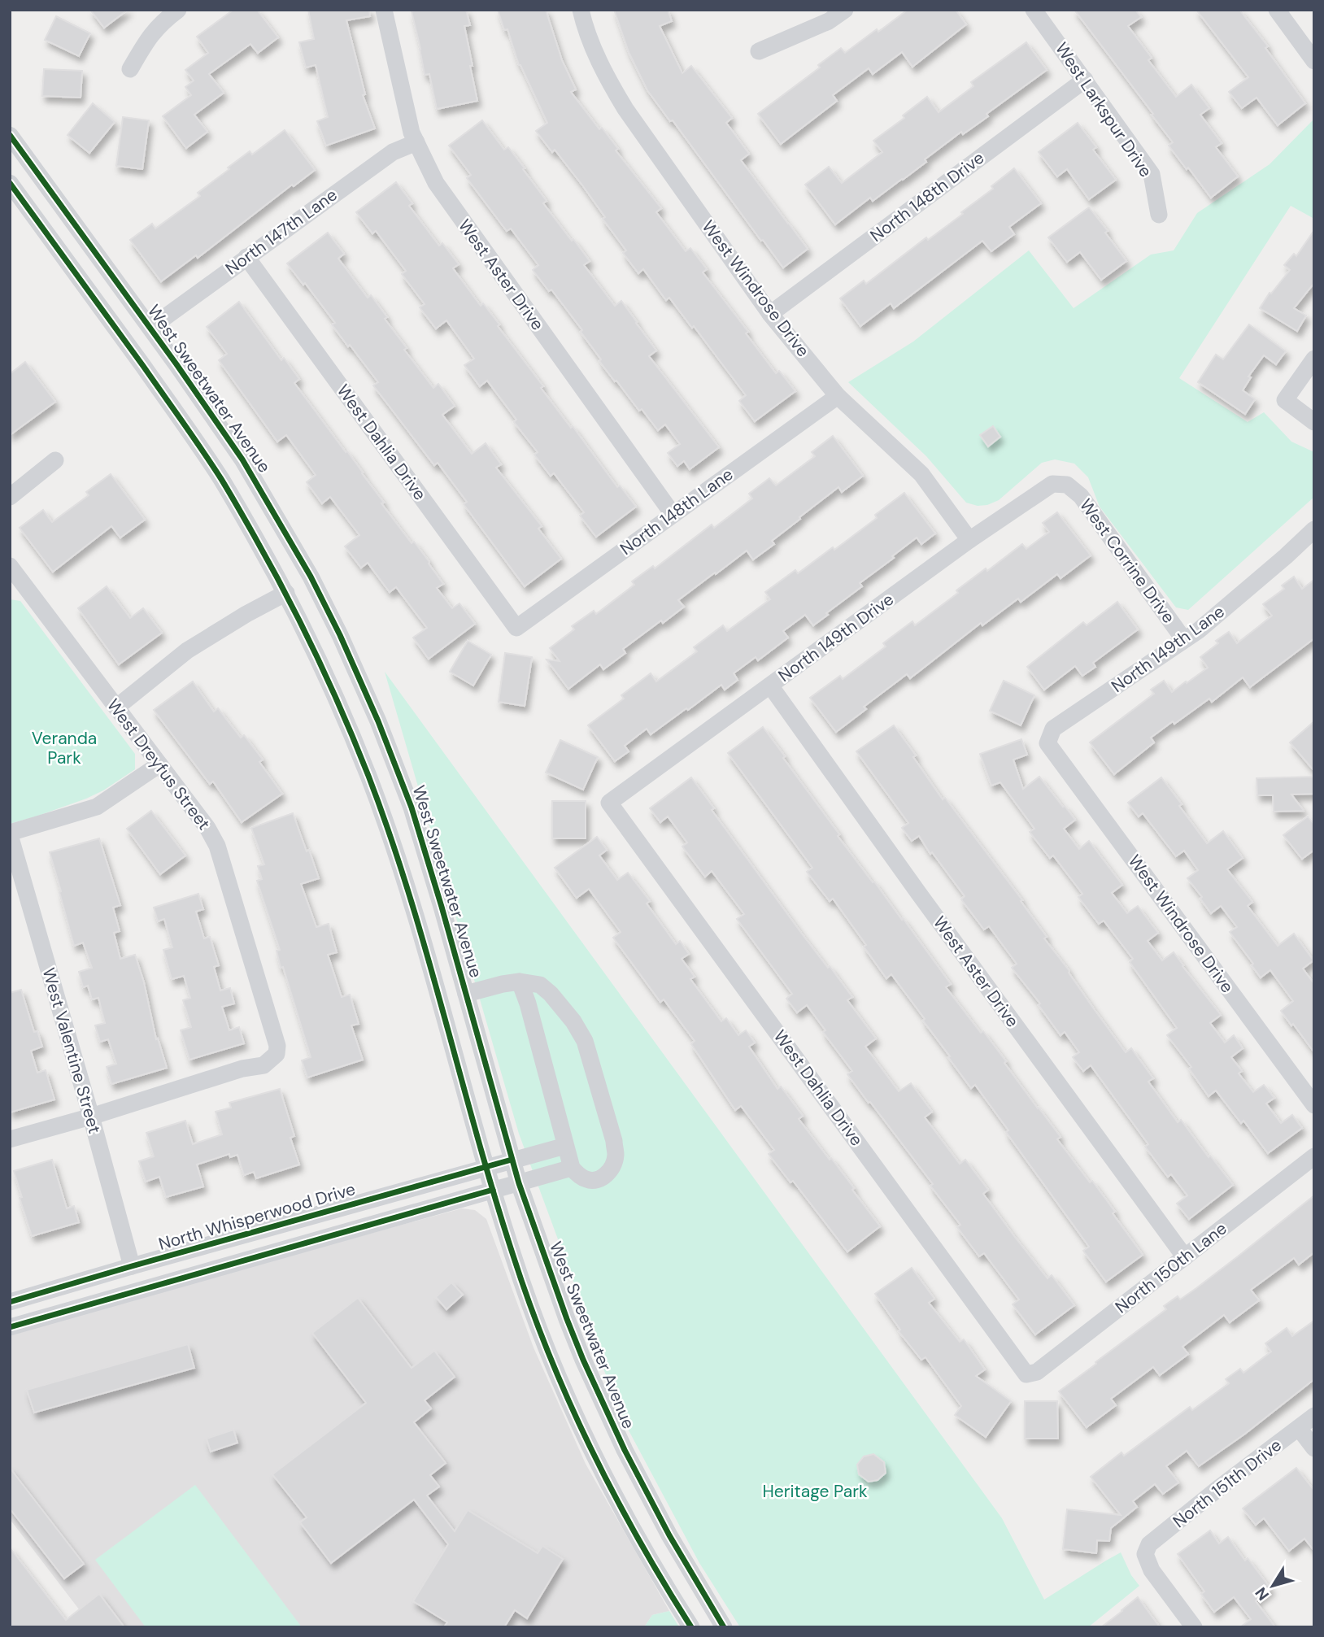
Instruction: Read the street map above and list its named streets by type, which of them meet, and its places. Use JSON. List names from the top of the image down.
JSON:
{
  "streets": {
    "street": [
      "West Larkspur Drive",
      "North 148th Drive",
      "North 147th Lane",
      "West Aster Drive",
      "West Windrose Drive",
      "West Sweetwater Avenue",
      "West Dahlia Drive",
      "North 148th Lane",
      "West Corrine Drive",
      "North 149th Drive",
      "North 149th Lane",
      "West Dreyfus Street",
      "West Valentine Street",
      "North Whisperwood Drive",
      "North 150th Lane",
      "North 151th Drive"
    ]
  },
  "crossings": [
    ["West Larkspur Drive", "North 148th Drive"],
    ["North 148th Drive", "West Windrose Drive"],
    ["North 147th Lane", "West Aster Drive"],
    ["North 147th Lane", "West Sweetwater Avenue"],
    ["North 147th Lane", "West Dahlia Drive"],
    ["West Aster Drive", "North 148th Lane"],
    ["West Aster Drive", "North 149th Drive"],
    ["West Aster Drive", "North 150th Lane"],
    ["West Windrose Drive", "North 148th Lane"],
    ["West Windrose Drive", "North 149th Drive"],
    ["West Windrose Drive", "North 149th Lane"],
    ["West Sweetwater Avenue", "North Whisperwood Drive"],
    ["West Dahlia Drive", "North 148th Lane"],
    ["West Dahlia Drive", "North 149th Drive"],
    ["West Dahlia Drive", "North 150th Lane"],
    ["West Corrine Drive", "North 149th Drive"],
    ["West Corrine Drive", "North 149th Lane"],
    ["West Dreyfus Street", "West Valentine Street"],
    ["West Valentine Street", "North Whisperwood Drive"]
  ],
  "parks": ["Veranda Park", "Heritage Park"],
  "north": "bottom left"
}
